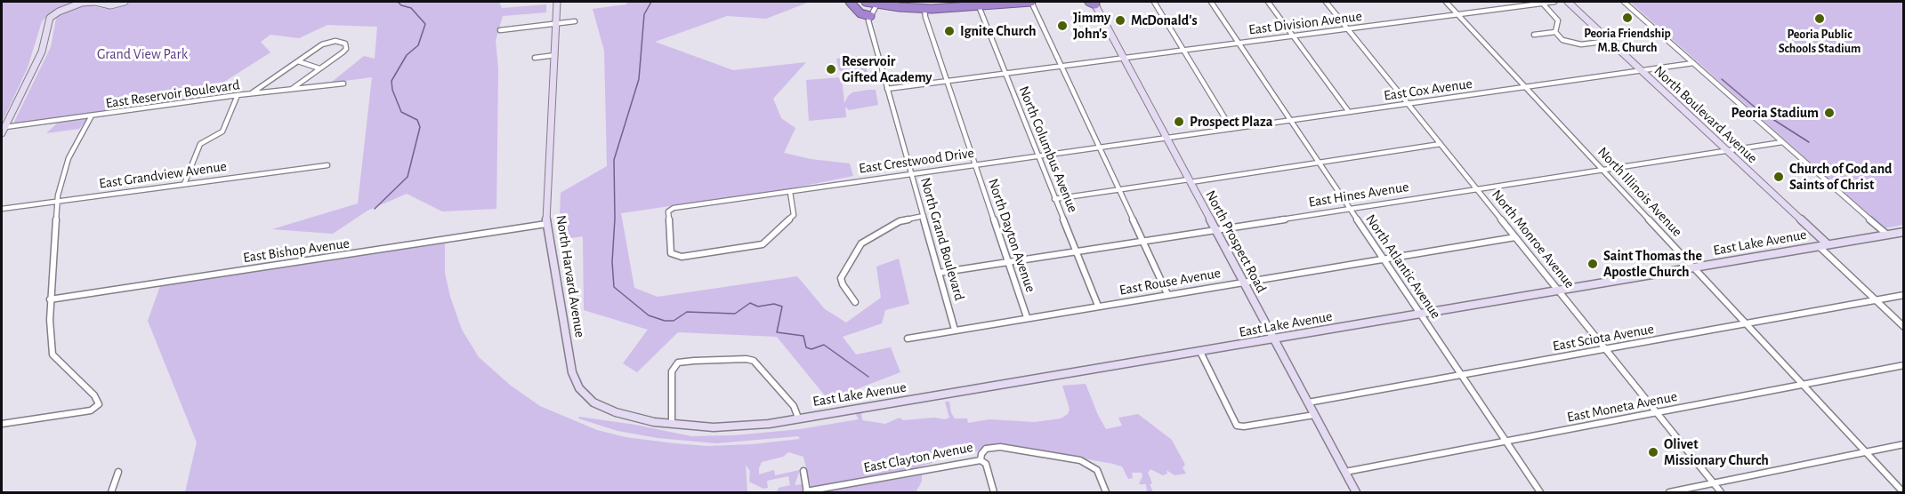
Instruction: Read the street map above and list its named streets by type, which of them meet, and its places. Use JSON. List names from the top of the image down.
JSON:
{
  "streets": {
    "street": [
      "East Division Avenue",
      "East Cox Avenue",
      "East Reservoir Boulevard",
      "North Boulevard Avenue",
      "North Columbus Avenue",
      "East Crestwood Drive",
      "East Grandview Avenue",
      "North Illinois Avenue",
      "East Hines Avenue",
      "North Dayton Avenue",
      "North Grand Boulevard",
      "North Monroe Avenue",
      "North Prospect Road",
      "East Lake Avenue",
      "East Bishop Avenue",
      "North Atlantic Avenue",
      "North Harvard Avenue",
      "East Rouse Avenue",
      "East Sciota Avenue",
      "East Moneta Avenue",
      "East Clayton Avenue"
    ]
  },
  "crossings": [
    ["East Division Avenue", "North Columbus Avenue"],
    ["East Division Avenue", "North Illinois Avenue"],
    ["East Division Avenue", "North Dayton Avenue"],
    ["East Division Avenue", "North Grand Boulevard"],
    ["East Division Avenue", "North Monroe Avenue"],
    ["East Division Avenue", "North Prospect Road"],
    ["East Division Avenue", "North Atlantic Avenue"],
    ["East Cox Avenue", "North Boulevard Avenue"],
    ["East Cox Avenue", "East Crestwood Drive"],
    ["East Cox Avenue", "North Illinois Avenue"],
    ["East Cox Avenue", "North Monroe Avenue"],
    ["East Cox Avenue", "North Prospect Road"],
    ["East Cox Avenue", "North Atlantic Avenue"],
    ["North Boulevard Avenue", "East Hines Avenue"],
    ["North Boulevard Avenue", "East Lake Avenue"],
    ["North Columbus Avenue", "East Crestwood Drive"],
    ["North Columbus Avenue", "East Hines Avenue"],
    ["North Columbus Avenue", "East Rouse Avenue"],
    ["East Crestwood Drive", "North Dayton Avenue"],
    ["East Crestwood Drive", "North Grand Boulevard"],
    ["East Crestwood Drive", "North Prospect Road"],
    ["North Illinois Avenue", "East Hines Avenue"],
    ["North Illinois Avenue", "East Lake Avenue"],
    ["North Illinois Avenue", "East Sciota Avenue"],
    ["North Illinois Avenue", "East Moneta Avenue"],
    ["East Hines Avenue", "North Dayton Avenue"],
    ["East Hines Avenue", "North Grand Boulevard"],
    ["East Hines Avenue", "North Monroe Avenue"],
    ["East Hines Avenue", "North Prospect Road"],
    ["East Hines Avenue", "North Atlantic Avenue"],
    ["North Dayton Avenue", "East Rouse Avenue"],
    ["North Grand Boulevard", "East Rouse Avenue"],
    ["North Monroe Avenue", "East Lake Avenue"],
    ["North Monroe Avenue", "East Rouse Avenue"],
    ["North Monroe Avenue", "East Sciota Avenue"],
    ["North Monroe Avenue", "East Moneta Avenue"],
    ["North Prospect Road", "East Lake Avenue"],
    ["North Prospect Road", "East Rouse Avenue"],
    ["North Prospect Road", "East Sciota Avenue"],
    ["North Prospect Road", "East Moneta Avenue"],
    ["East Lake Avenue", "North Atlantic Avenue"],
    ["East Lake Avenue", "North Harvard Avenue"],
    ["East Bishop Avenue", "North Harvard Avenue"],
    ["North Atlantic Avenue", "East Rouse Avenue"],
    ["North Atlantic Avenue", "East Sciota Avenue"],
    ["North Atlantic Avenue", "East Moneta Avenue"]
  ],
  "parks": ["Grand View Park"],
  "places": [
    "Peoria Friendship M.B. Church",
    "Peoria Public Schools Stadium",
    "McDonald's",
    "Jimmy John's",
    "Ignite Church",
    "Reservoir Gifted Academy",
    "Peoria Stadium",
    "Prospect Plaza",
    "Church of God and Saints of Christ",
    "Saint Thomas the Apostle Church",
    "Olivet Missionary Church"
  ]
}
